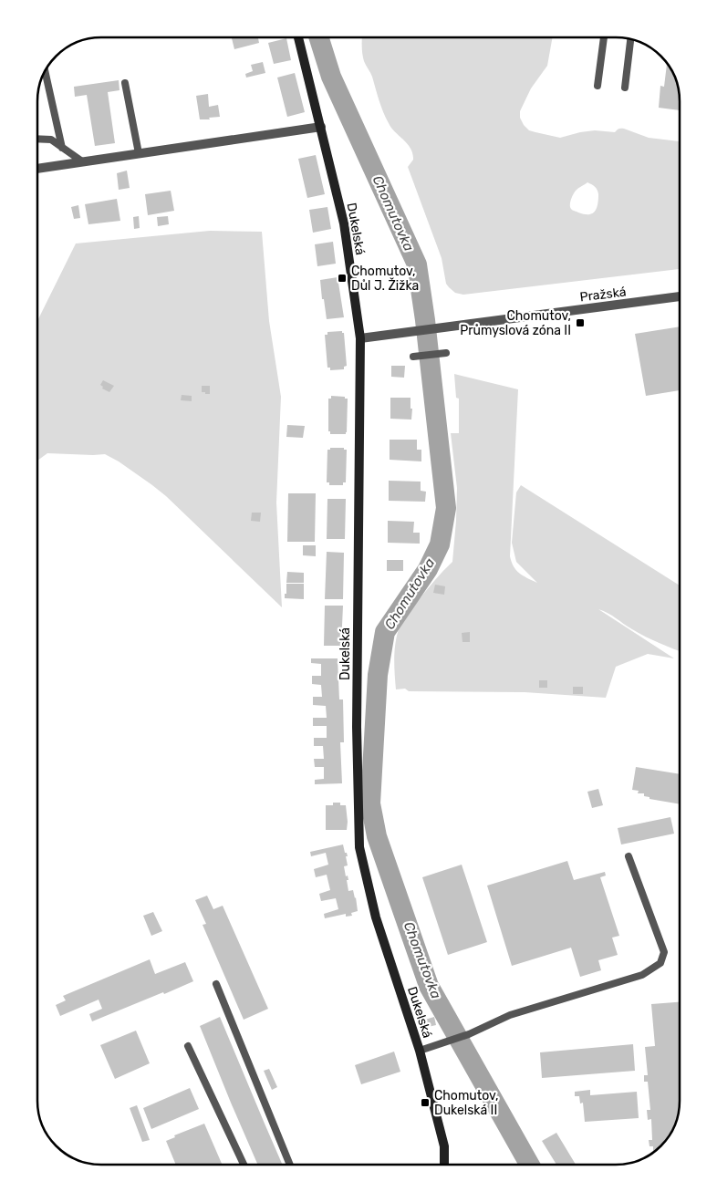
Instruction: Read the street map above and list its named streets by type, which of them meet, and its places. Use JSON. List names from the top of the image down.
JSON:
{
  "streets": {
    "street": ["Dukelská", "Pražská"]
  },
  "crossings": [
    ["Dukelská", "Pražská"]
  ],
  "water": ["Chomutovka"],
  "places": {
    "transit": ["Chomutov, Důl J. Žižka", "Chomutov, Průmyslová zóna II", "Chomutov, Dukelská II"]
  }
}
